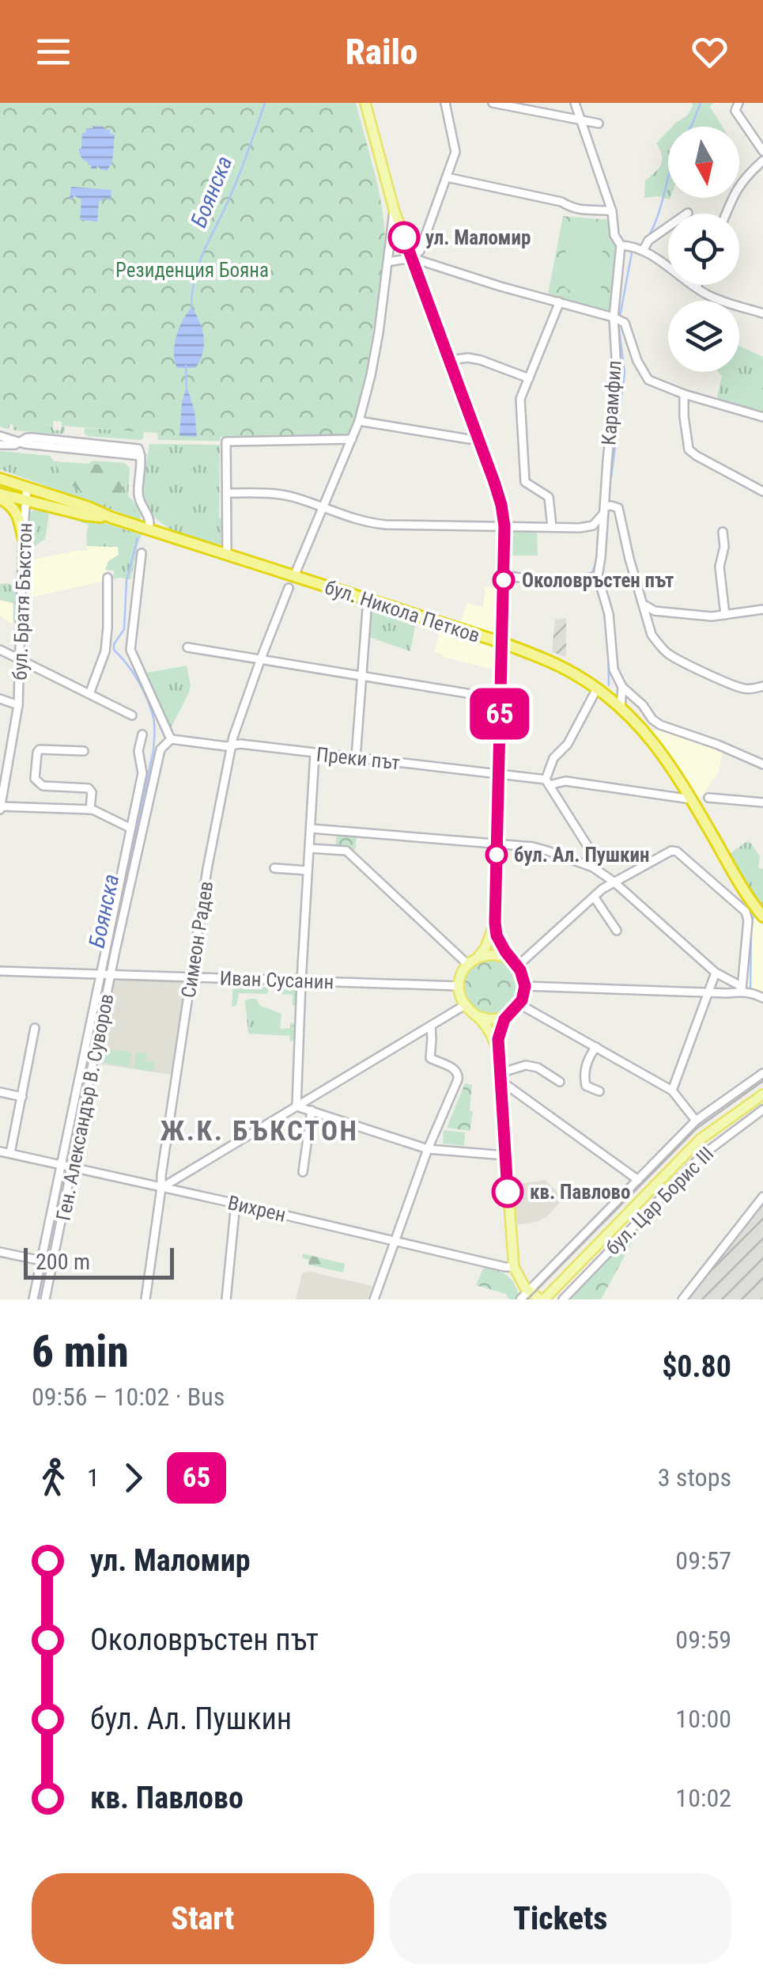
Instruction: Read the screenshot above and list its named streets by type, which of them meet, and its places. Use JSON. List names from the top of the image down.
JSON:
{
  "streets": {
    "highway": ["бул. Никола Петков"],
    "main road": ["бул. Цар Борис III"],
    "street": [
      "Карамфил",
      "бул. Братя Бъкстон",
      "Преки път",
      "Симеон Радев",
      "Иван Сусанин",
      "Ген. Александър В. Суворов",
      "Вихрен"
    ]
  },
  "crossings": [
    ["Карамфил", "бул. Никола Петков"],
    ["бул. Братя Бъкстон", "бул. Никола Петков"],
    ["бул. Никола Петков", "Преки път"],
    ["Преки път", "Симеон Радев"],
    ["Преки път", "Ген. Александър В. Суворов"],
    ["Симеон Радев", "Иван Сусанин"],
    ["Симеон Радев", "Вихрен"],
    ["Иван Сусанин", "Ген. Александър В. Суворов"],
    ["Ген. Александър В. Суворов", "Вихрен"]
  ],
  "districts": ["Ж.К. БЪКСТОН"],
  "water": ["Боянска"],
  "parks": ["Резиденция Бояна"],
  "places": [
    "ул. Маломир",
    "Околовръстен път",
    "бул. Ал. Пушкин",
    "кв. Павлово"
  ],
  "lines": ["bus line 65"],
  "scale_bar": "200 m",
  "north": "bottom",
  "page": {
    "header": "Railo",
    "on_map": "65",
    "scale": "200 m",
    "heading": ["6 min", "09:56 – 10:02 · Bus", "$0.80"],
    "legs": ["1", "65", "3 stops"],
    "list": [
      {
        "name": "ул. Маломир",
        "value": "09:57"
      },
      {
        "name": "Околовръстен път",
        "value": "09:59"
      },
      {
        "name": "бул. Ал. Пушкин",
        "value": "10:00"
      },
      {
        "name": "кв. Павлово",
        "value": "10:02"
      }
    ],
    "buttons": ["Start", "Tickets"]
  }
}
